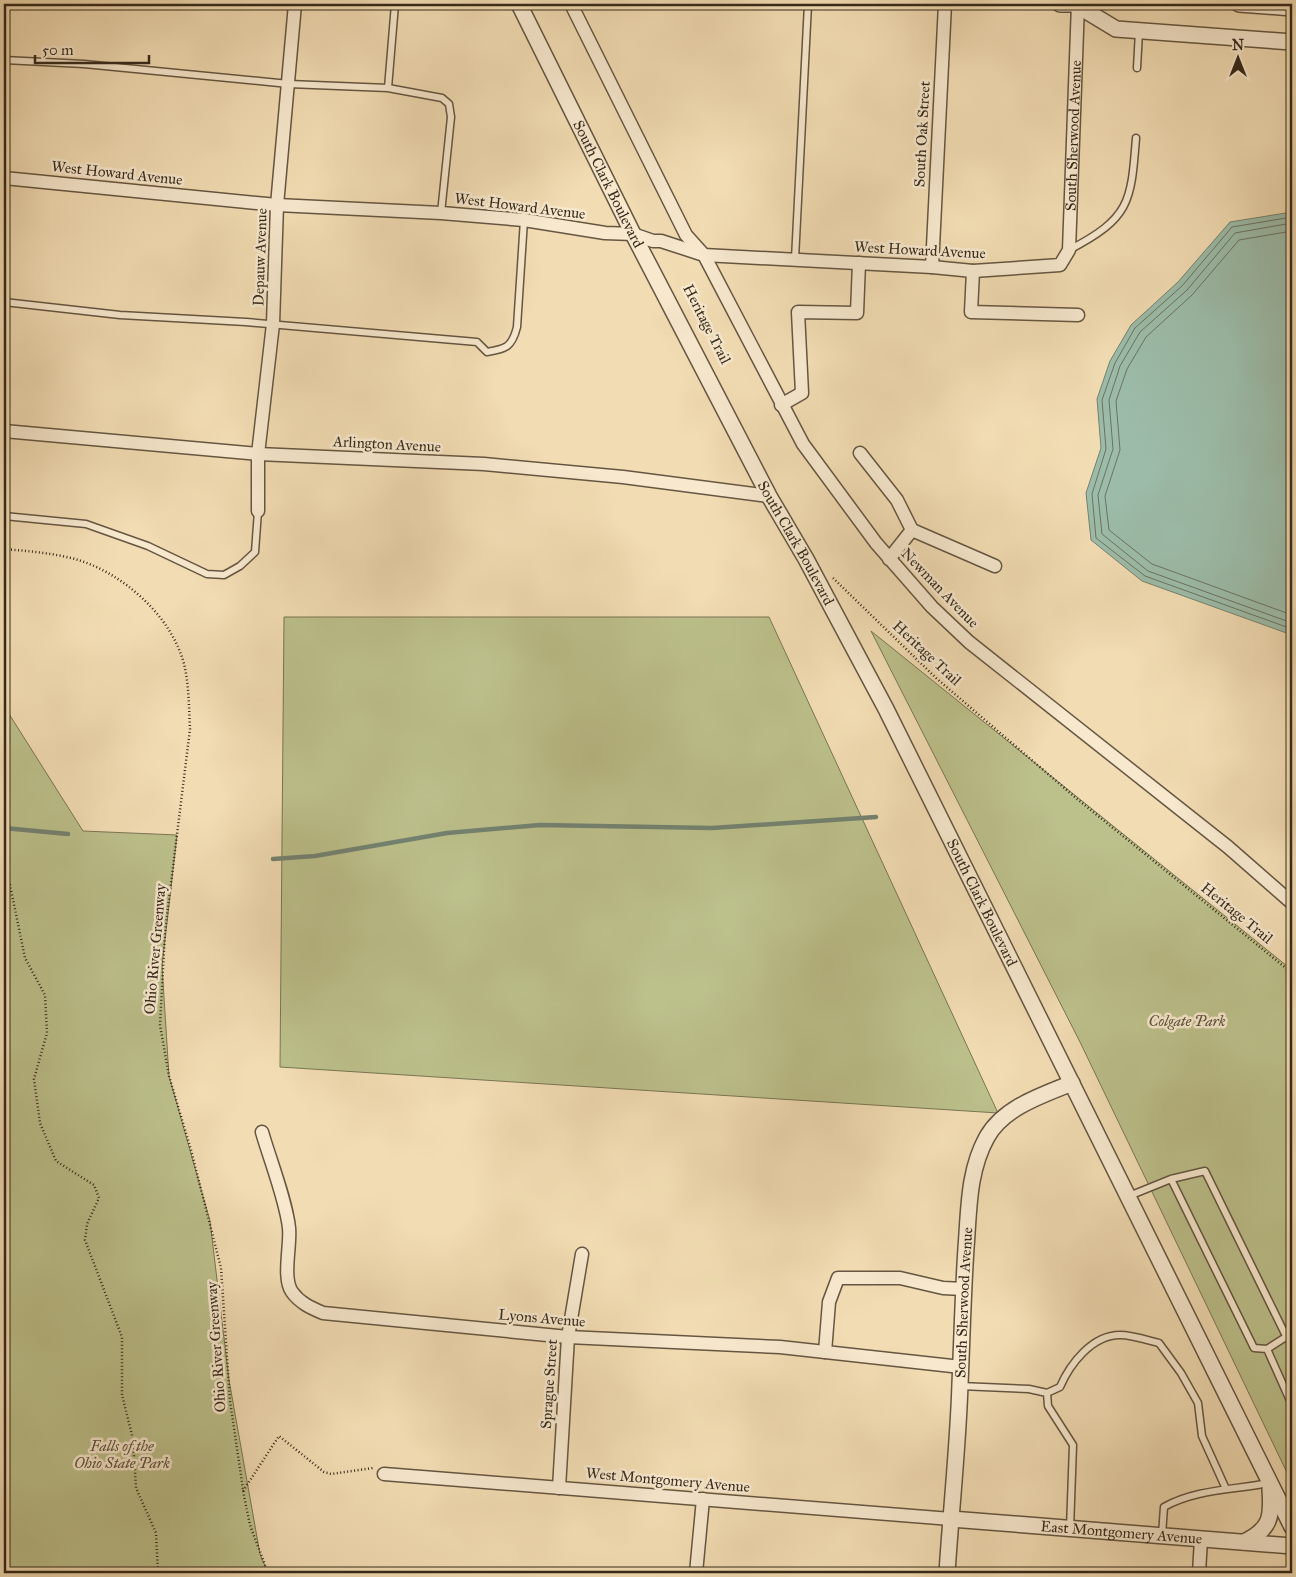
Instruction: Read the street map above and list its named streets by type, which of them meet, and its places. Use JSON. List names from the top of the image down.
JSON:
{
  "streets": {
    "street": [
      "South Oak Street",
      "South Sherwood Avenue",
      "West Howard Avenue",
      "South Clark Boulevard",
      "Depauw Avenue",
      "Arlington Avenue",
      "Newman Avenue",
      "Lyons Avenue",
      "Sprague Street",
      "West Montgomery Avenue",
      "East Montgomery Avenue"
    ],
    "path": ["Heritage Trail", "Ohio River Greenway"]
  },
  "crossings": [
    ["South Oak Street", "West Howard Avenue"],
    ["South Sherwood Avenue", "West Howard Avenue"],
    ["South Sherwood Avenue", "South Clark Boulevard"],
    ["South Sherwood Avenue", "Lyons Avenue"],
    ["South Sherwood Avenue", "West Montgomery Avenue"],
    ["South Sherwood Avenue", "East Montgomery Avenue"],
    ["West Howard Avenue", "South Clark Boulevard"],
    ["West Howard Avenue", "Depauw Avenue"],
    ["West Howard Avenue", "Newman Avenue"],
    ["South Clark Boulevard", "Arlington Avenue"],
    ["Depauw Avenue", "Arlington Avenue"],
    ["Lyons Avenue", "Sprague Street"],
    ["Sprague Street", "West Montgomery Avenue"],
    ["West Montgomery Avenue", "East Montgomery Avenue"]
  ],
  "parks": ["Colgate Park", "Falls of the Ohio State Park"],
  "scale_bar": "50 m",
  "north": "top"
}
